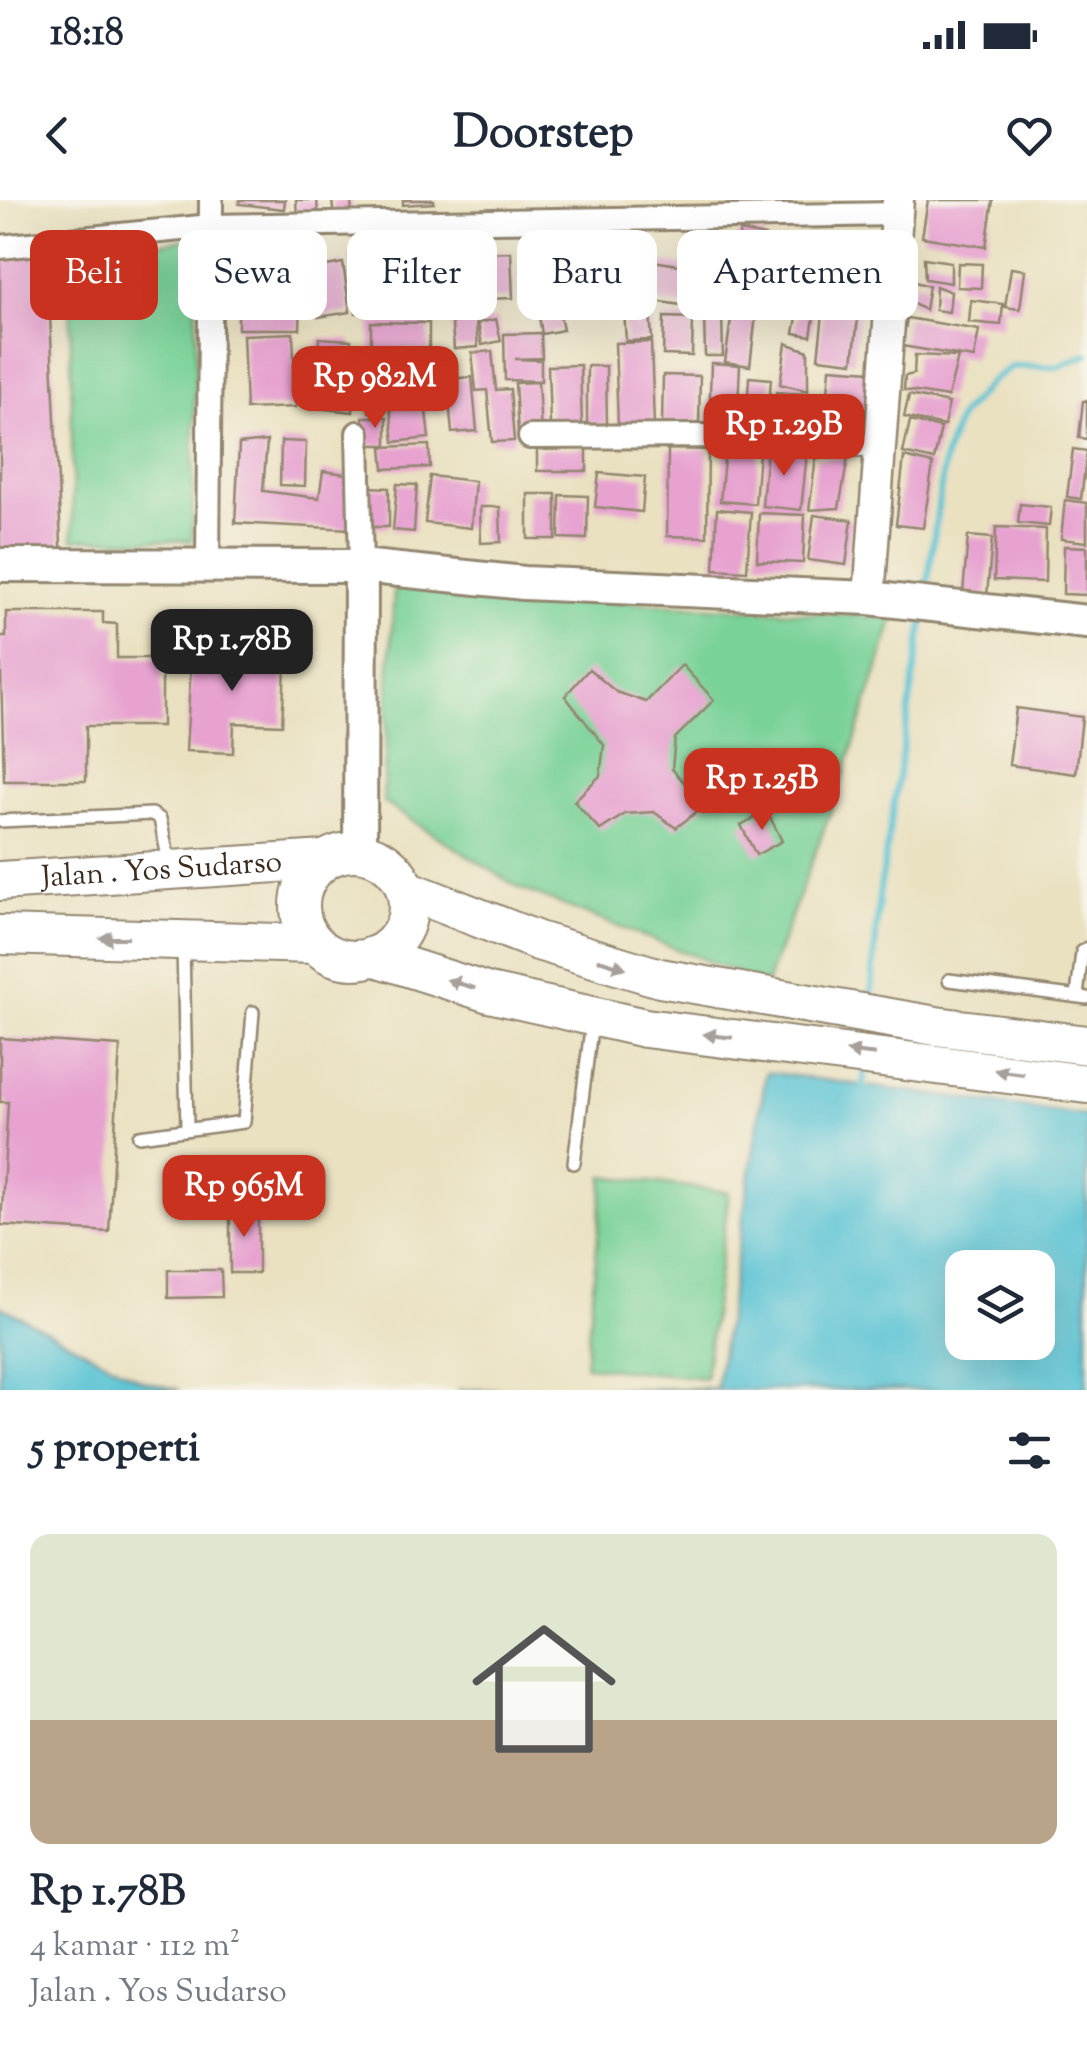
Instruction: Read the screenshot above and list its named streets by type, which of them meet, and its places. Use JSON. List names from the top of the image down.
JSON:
{
  "streets": {
    "highway": ["Jalan . Yos Sudarso"]
  },
  "page": {
    "status": "18:18",
    "header": "Doorstep",
    "chip": [
      "Beli",
      "Sewa",
      "Filter",
      "Baru",
      "Apartemen"
    ],
    "price": [
      "Rp 982M",
      "Rp 1.29B",
      "Rp 1.78B",
      "Rp 1.25B",
      "Rp 965M"
    ],
    "heading": "5 properti",
    "list": [
      {
        "name": "Rp 1.78B",
        "note": "4 kamar · 112 m² · Jalan . Yos Sudarso"
      }
    ]
  }
}
